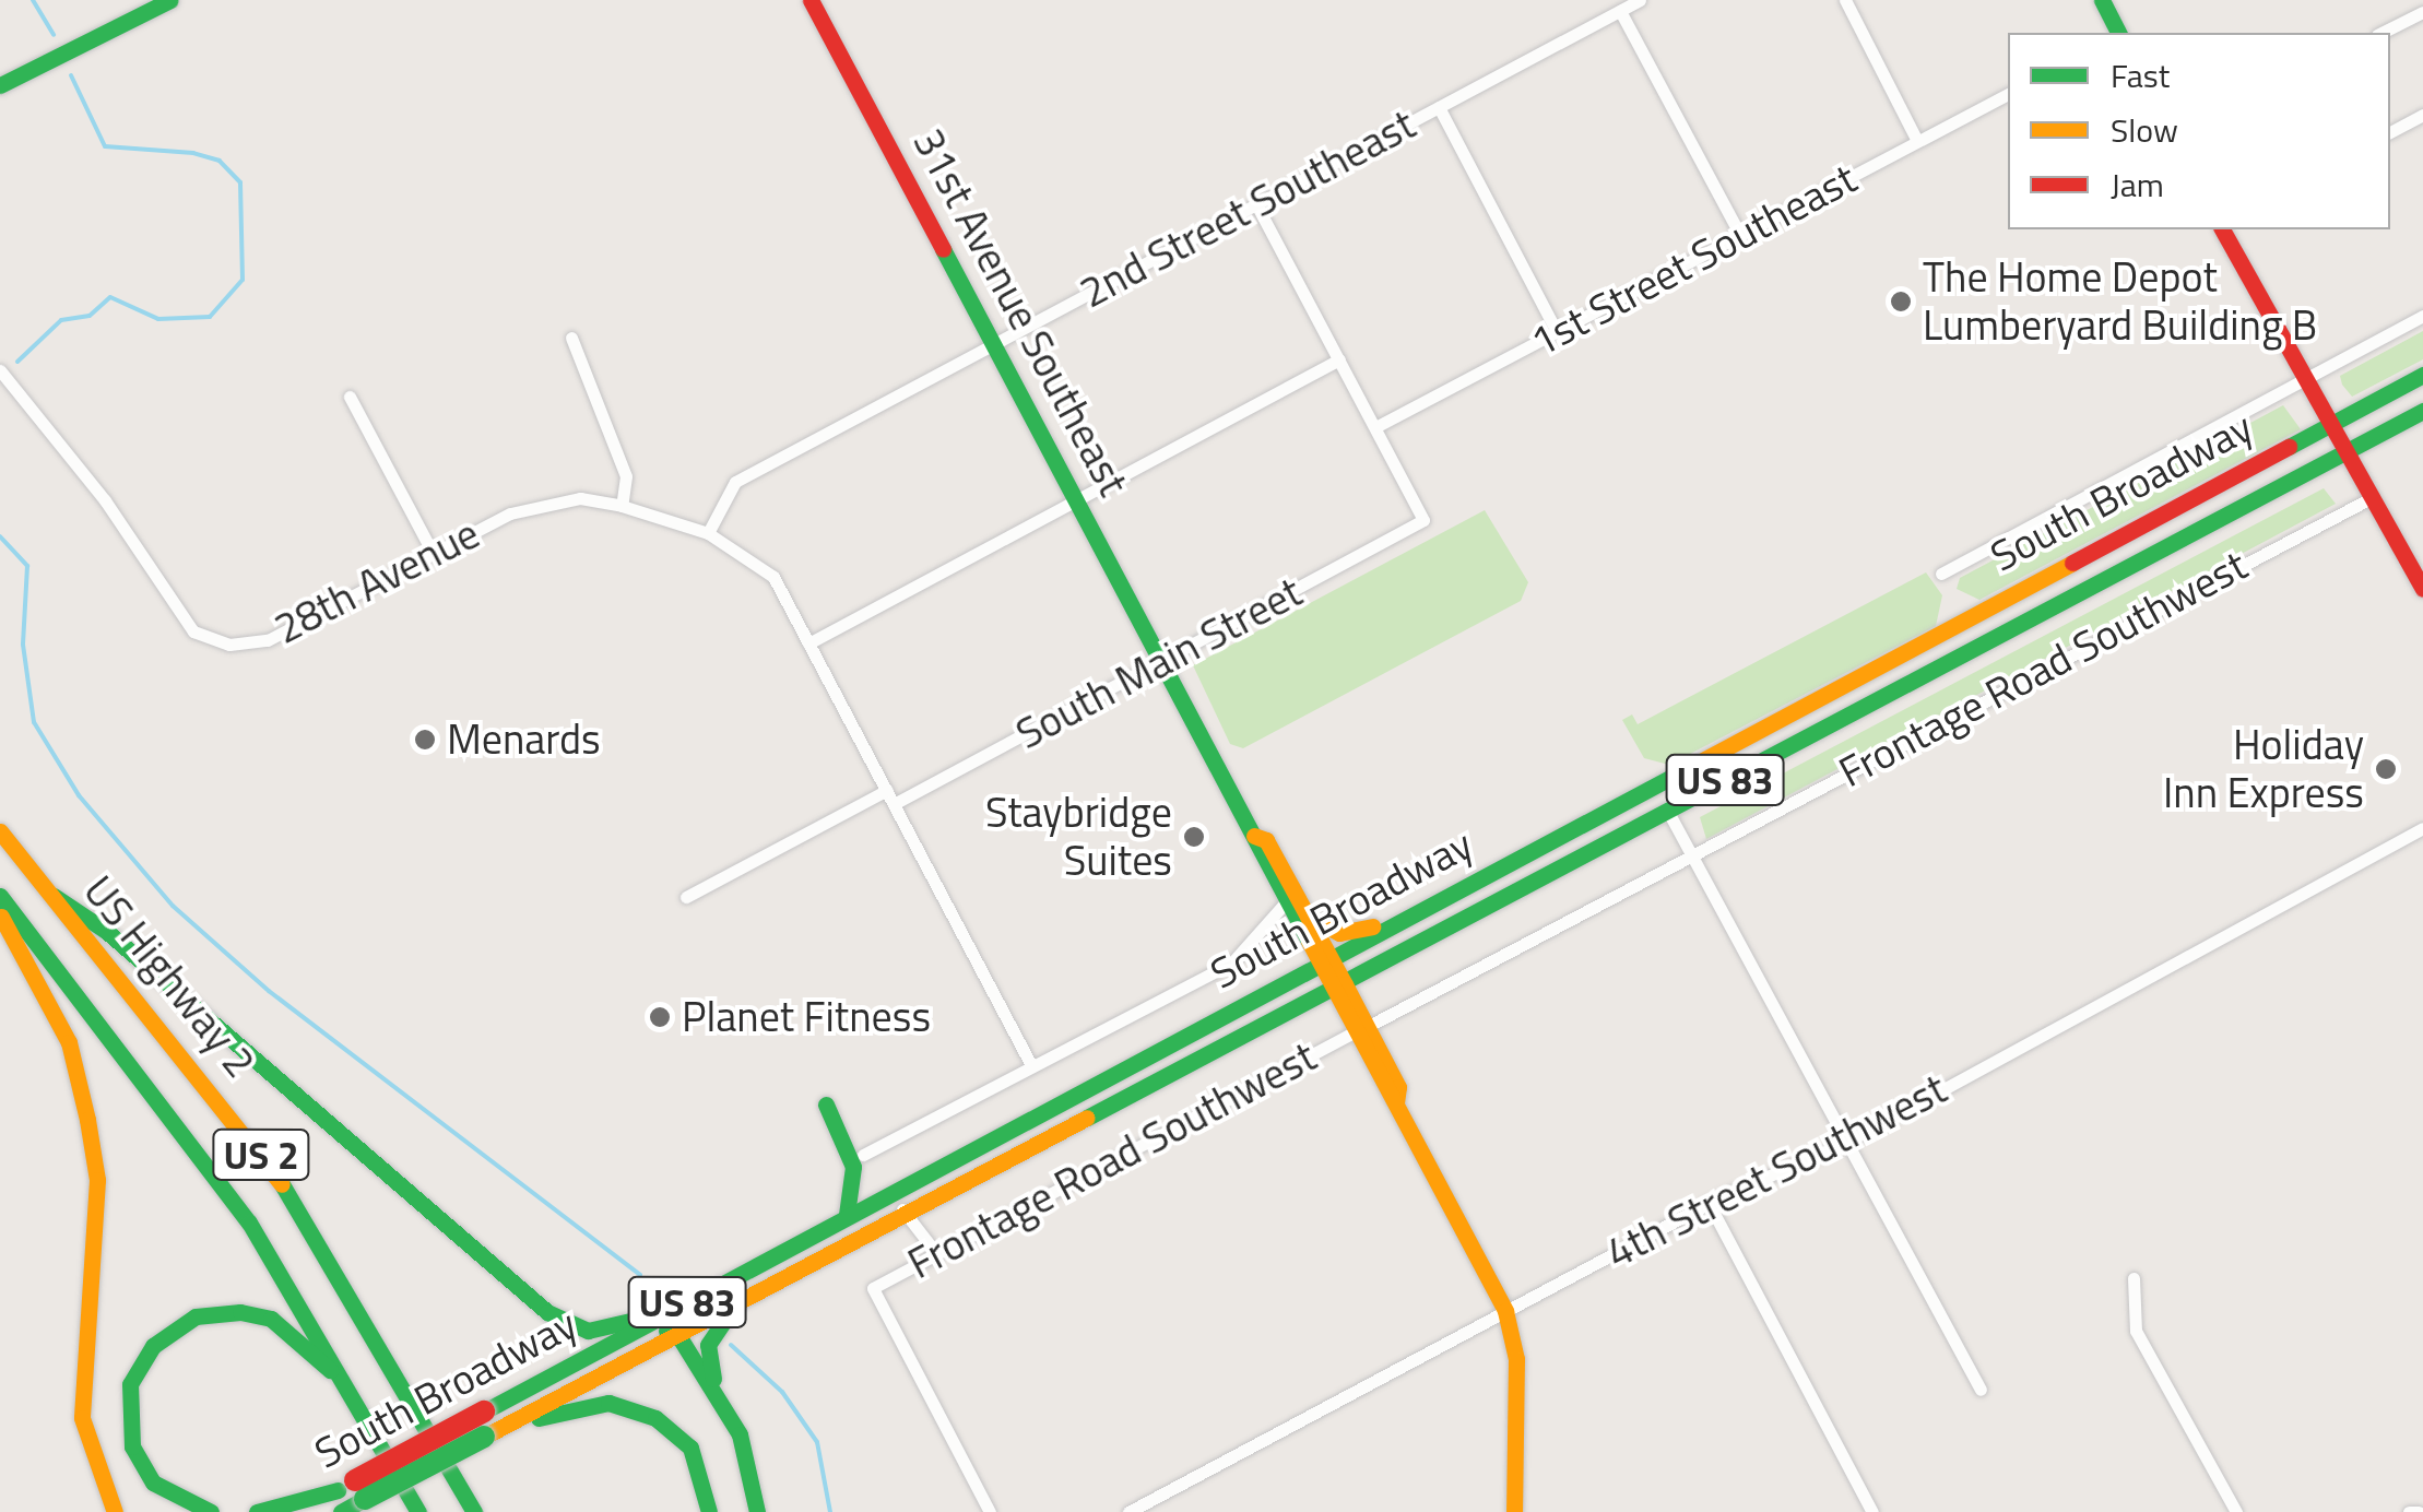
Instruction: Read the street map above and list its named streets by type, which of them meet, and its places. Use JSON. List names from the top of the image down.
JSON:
{
  "streets": {
    "main road": [
      "31st Avenue Southeast",
      "South Broadway",
      "US 83",
      "US Highway 2",
      "US 2"
    ],
    "street": [
      "2nd Street Southeast",
      "1st Street Southeast",
      "28th Avenue",
      "South Main Street",
      "Frontage Road Southwest",
      "4th Street Southwest"
    ]
  },
  "crossings": [
    ["2nd Street Southeast", "31st Avenue Southeast"],
    ["2nd Street Southeast", "28th Avenue"],
    ["1st Street Southeast", "South Main Street"],
    ["31st Avenue Southeast", "South Main Street"],
    ["28th Avenue", "South Main Street"]
  ],
  "places": [
    "The Home Depot Lumberyard Building B",
    "Menards",
    "Holiday Inn Express",
    "Staybridge Suites",
    "Planet Fitness"
  ],
  "legend": ["Fast", "Slow", "Jam"]
}
